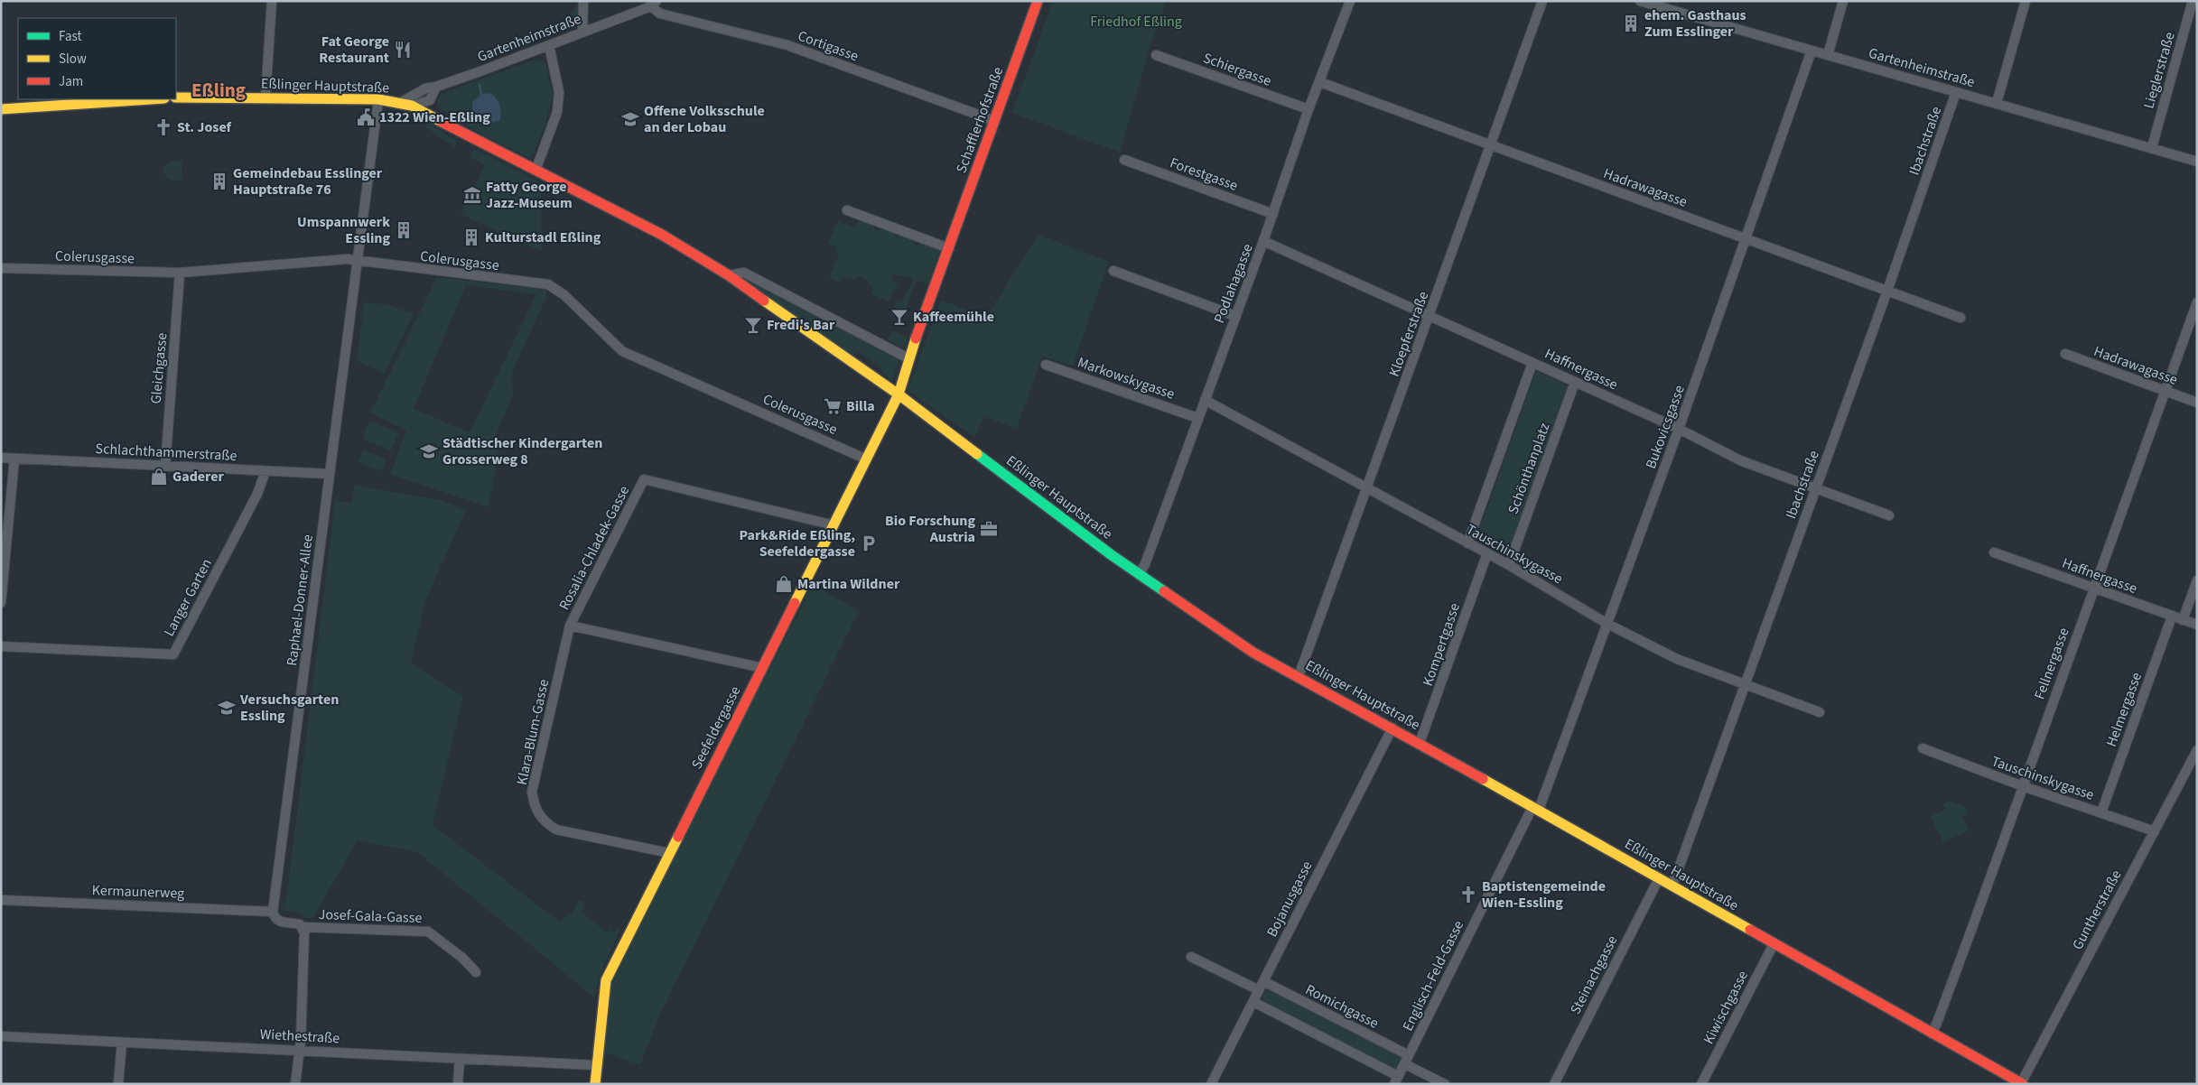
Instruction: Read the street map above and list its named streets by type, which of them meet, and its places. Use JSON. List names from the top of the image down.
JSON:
{
  "streets": {
    "main road": ["Eßlinger Hauptstraße", "Schafflerhofstraße", "Seefeldergasse"],
    "street": [
      "Gartenheimstraße",
      "Cortigasse",
      "Schiergasse",
      "Lieglerstraße",
      "Ibachstraße",
      "Forestgasse",
      "Hadrawagasse",
      "Colerusgasse",
      "Podlahagasse",
      "Kloepferstraße",
      "Gleichgasse",
      "Haffnergasse",
      "Markowskygasse",
      "Bukovicsgasse",
      "Schlachthammerstraße",
      "Schönthanplatz",
      "Rosalia-Chladek-Gasse",
      "Tauschinskygasse",
      "Langer Garten",
      "Raphael-Donner-Allee",
      "Kompertgasse",
      "Fellnergasse",
      "Helmergasse",
      "Klara-Blum-Gasse",
      "Kermaunerweg",
      "Bojanusgasse",
      "Guntherstraße",
      "Josef-Gala-Gasse",
      "Steinachgasse",
      "Englisch-Feld-Gasse",
      "Romichgasse",
      "Kiwischgasse",
      "Wiethestraße"
    ]
  },
  "crossings": [
    ["Gartenheimstraße", "Cortigasse"],
    ["Gartenheimstraße", "Lieglerstraße"],
    ["Gartenheimstraße", "Eßlinger Hauptstraße"],
    ["Gartenheimstraße", "Ibachstraße"],
    ["Gartenheimstraße", "Bukovicsgasse"],
    ["Cortigasse", "Schafflerhofstraße"],
    ["Schiergasse", "Podlahagasse"],
    ["Eßlinger Hauptstraße", "Schafflerhofstraße"],
    ["Eßlinger Hauptstraße", "Ibachstraße"],
    ["Eßlinger Hauptstraße", "Podlahagasse"],
    ["Eßlinger Hauptstraße", "Kloepferstraße"],
    ["Eßlinger Hauptstraße", "Bukovicsgasse"],
    ["Eßlinger Hauptstraße", "Raphael-Donner-Allee"],
    ["Eßlinger Hauptstraße", "Kompertgasse"],
    ["Eßlinger Hauptstraße", "Fellnergasse"],
    ["Eßlinger Hauptstraße", "Seefeldergasse"],
    ["Eßlinger Hauptstraße", "Bojanusgasse"],
    ["Eßlinger Hauptstraße", "Guntherstraße"],
    ["Eßlinger Hauptstraße", "Steinachgasse"],
    ["Eßlinger Hauptstraße", "Englisch-Feld-Gasse"],
    ["Eßlinger Hauptstraße", "Kiwischgasse"],
    ["Schafflerhofstraße", "Seefeldergasse"],
    ["Ibachstraße", "Hadrawagasse"],
    ["Ibachstraße", "Haffnergasse"],
    ["Ibachstraße", "Tauschinskygasse"],
    ["Forestgasse", "Podlahagasse"],
    ["Hadrawagasse", "Podlahagasse"],
    ["Hadrawagasse", "Kloepferstraße"],
    ["Hadrawagasse", "Bukovicsgasse"],
    ["Hadrawagasse", "Fellnergasse"],
    ["Colerusgasse", "Gleichgasse"],
    ["Colerusgasse", "Raphael-Donner-Allee"],
    ["Colerusgasse", "Seefeldergasse"],
    ["Podlahagasse", "Haffnergasse"],
    ["Podlahagasse", "Markowskygasse"],
    ["Podlahagasse", "Tauschinskygasse"],
    ["Kloepferstraße", "Haffnergasse"],
    ["Kloepferstraße", "Tauschinskygasse"],
    ["Gleichgasse", "Schlachthammerstraße"],
    ["Haffnergasse", "Bukovicsgasse"],
    ["Haffnergasse", "Schönthanplatz"],
    ["Haffnergasse", "Fellnergasse"],
    ["Haffnergasse", "Helmergasse"],
    ["Bukovicsgasse", "Tauschinskygasse"],
    ["Bukovicsgasse", "Englisch-Feld-Gasse"],
    ["Schlachthammerstraße", "Langer Garten"],
    ["Schlachthammerstraße", "Raphael-Donner-Allee"],
    ["Schönthanplatz", "Tauschinskygasse"],
    ["Rosalia-Chladek-Gasse", "Seefeldergasse"],
    ["Rosalia-Chladek-Gasse", "Klara-Blum-Gasse"],
    ["Tauschinskygasse", "Kompertgasse"],
    ["Tauschinskygasse", "Fellnergasse"],
    ["Tauschinskygasse", "Helmergasse"],
    ["Tauschinskygasse", "Guntherstraße"],
    ["Raphael-Donner-Allee", "Kermaunerweg"],
    ["Seefeldergasse", "Klara-Blum-Gasse"],
    ["Seefeldergasse", "Wiethestraße"],
    ["Bojanusgasse", "Romichgasse"],
    ["Englisch-Feld-Gasse", "Romichgasse"]
  ],
  "districts": ["Eßling"],
  "parks": ["Friedhof Eßling"],
  "places": {
    "building": [
      "ehem. Gasthaus Zum Esslinger",
      "Gemeindebau Esslinger Hauptstraße 76",
      "Umspannwerk Essling",
      "Kulturstadl Eßling"
    ],
    "restaurant": ["Fat George Restaurant"],
    "public building": ["1322 Wien-Eßling"],
    "school or university": ["Offene Volksschule an der Lobau", "Städtischer Kindergarten Grosserweg 8", "Versuchsgarten Essling"],
    "church": ["St. Josef", "Baptistengemeinde Wien-Essling"],
    "museum": ["Fatty George Jazz-Museum"],
    "bar": ["Kaffeemühle", "Fredi's Bar"],
    "supermarket": ["Billa"],
    "shop": ["Gaderer", "Martina Wildner"],
    "office": ["Bio Forschung Austria"],
    "parking": ["Park&Ride Eßling, Seefeldergasse"]
  },
  "legend": ["Fast", "Slow", "Jam"]
}
